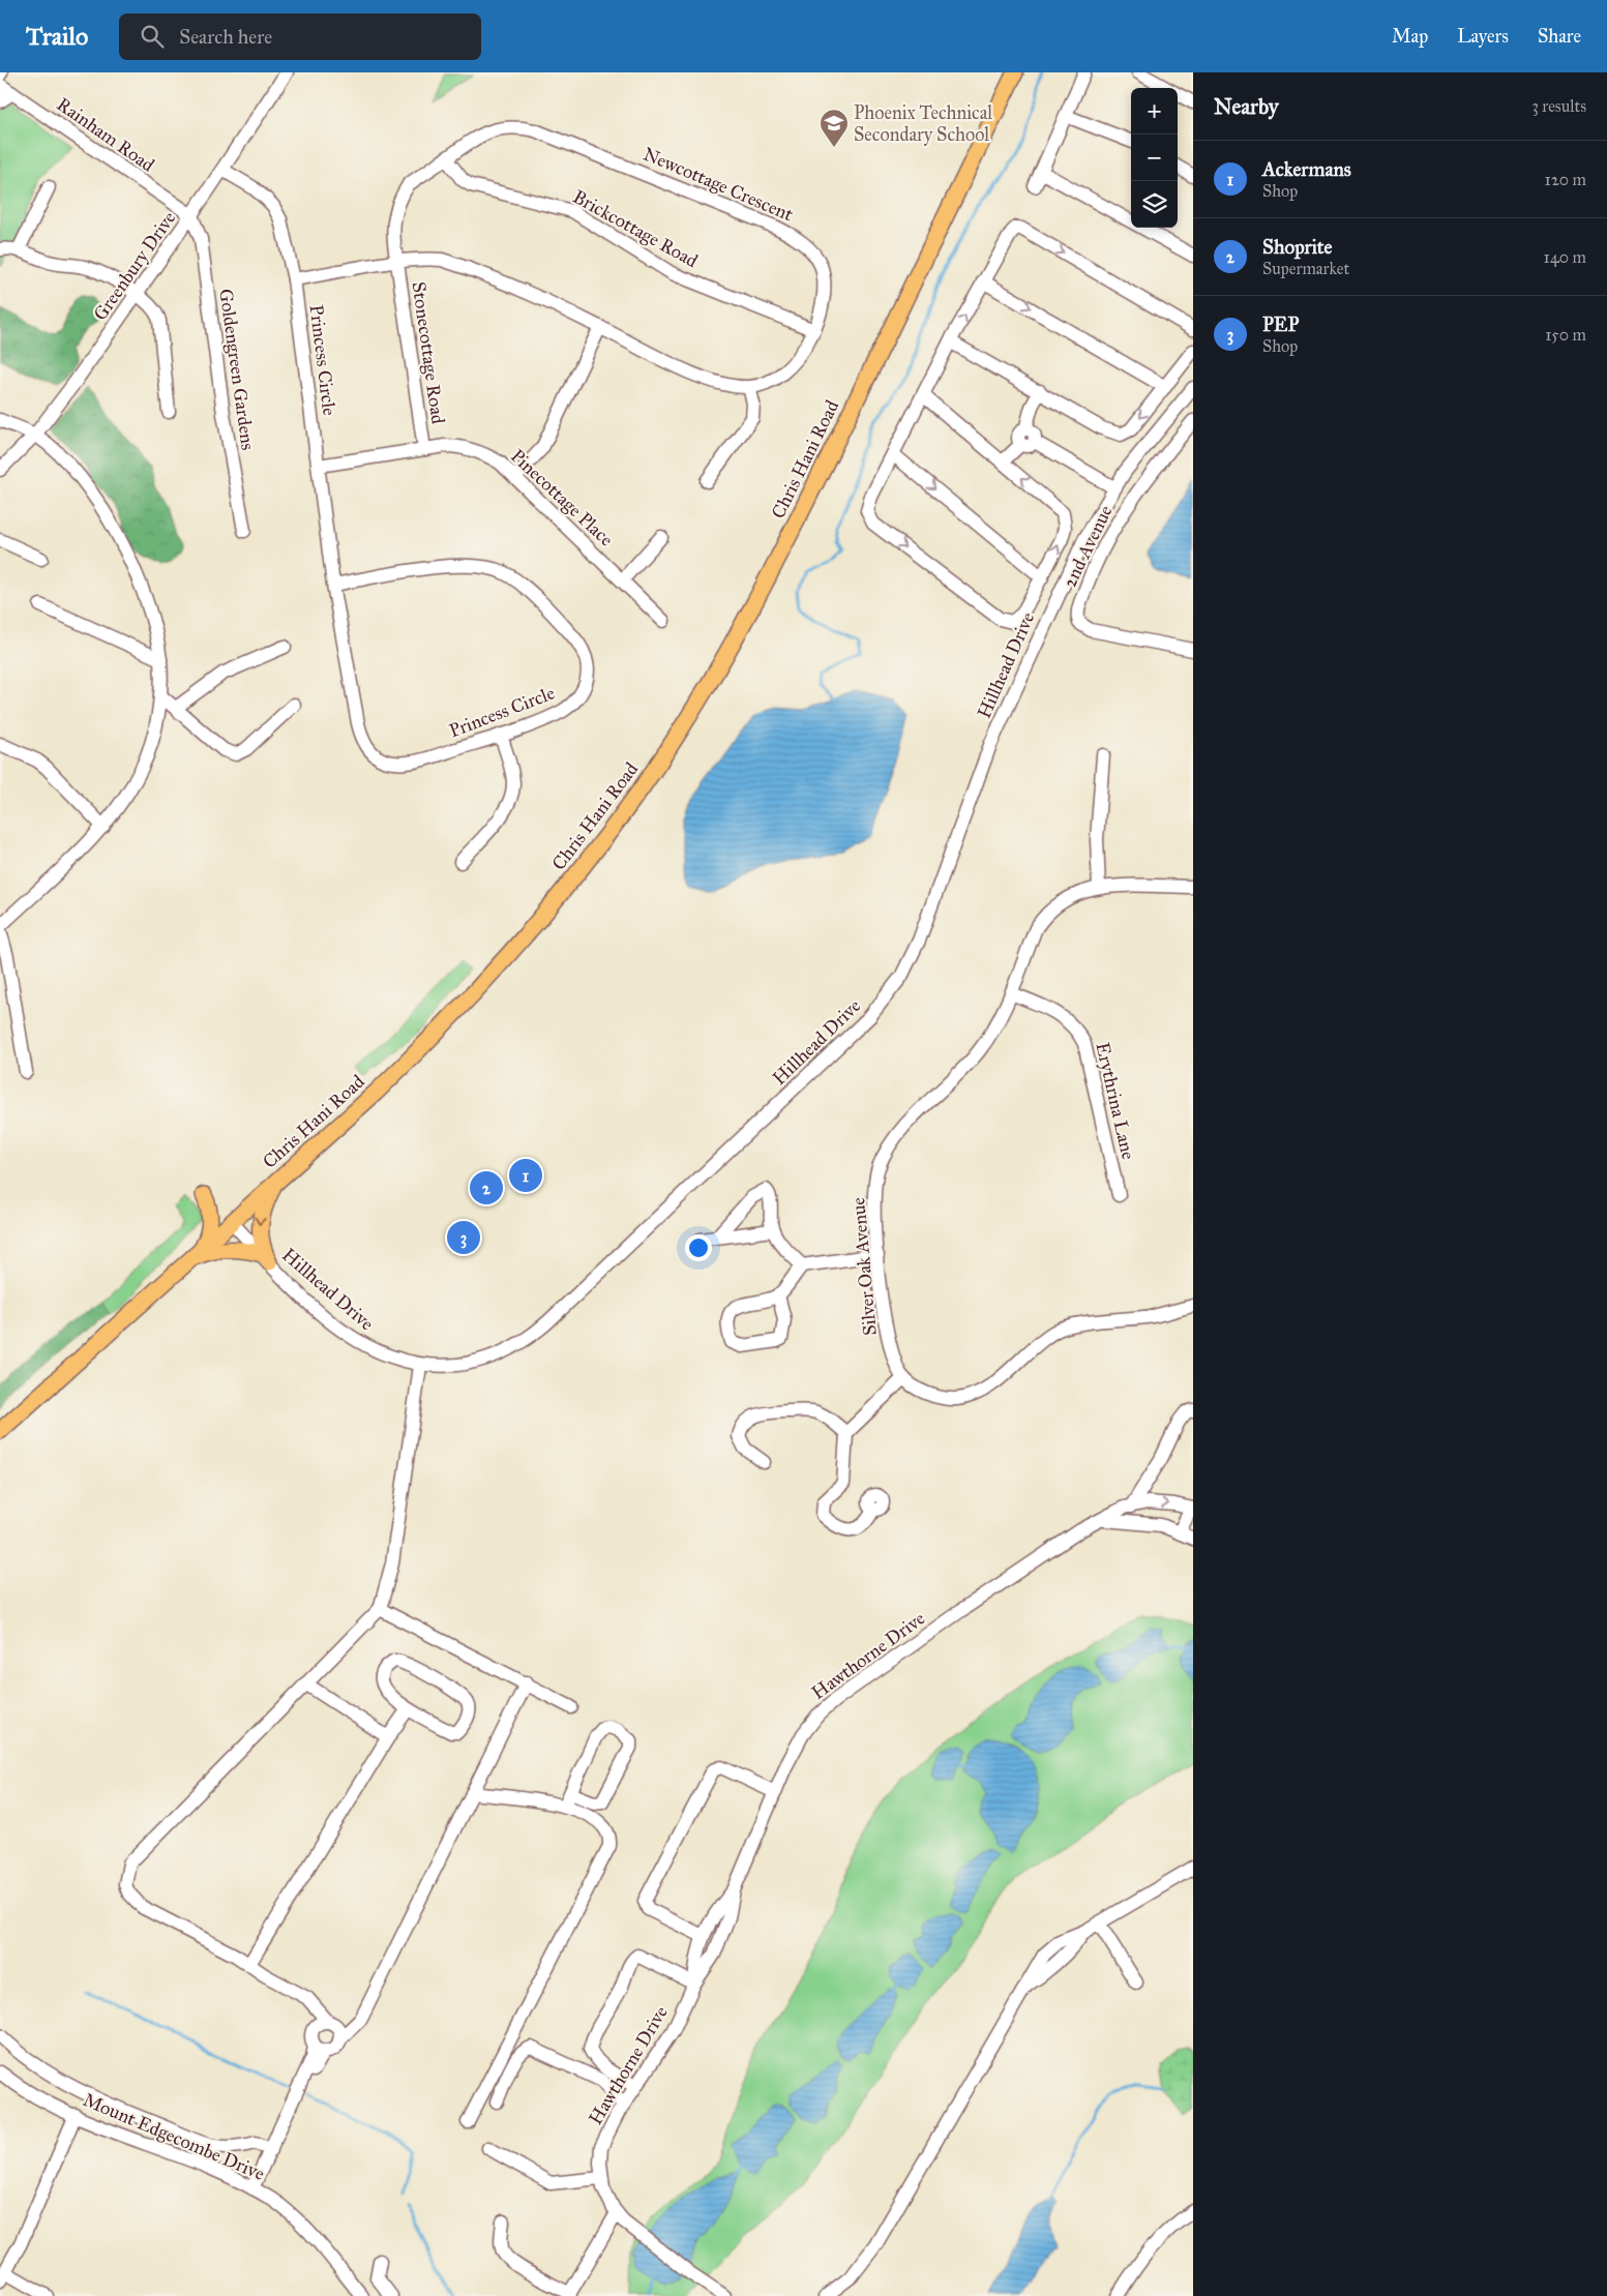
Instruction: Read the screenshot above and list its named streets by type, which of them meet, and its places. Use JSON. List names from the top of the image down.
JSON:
{
  "streets": {
    "main road": ["Chris Hani Road"],
    "street": [
      "Rainham Road",
      "Newcottage Crescent",
      "Brickcottage Road",
      "Greenbury Drive",
      "Stonecottage Road",
      "Princess Circle",
      "Goldengreen Gardens",
      "Pinecottage Place",
      "2nd Avenue",
      "Hillhead Drive",
      "Erythrina Lane",
      "Silver Oak Avenue",
      "Hawthorne Drive",
      "Mount Edgecombe Drive"
    ]
  },
  "crossings": [
    ["Rainham Road", "Greenbury Drive"],
    ["Rainham Road", "Goldengreen Gardens"],
    ["Newcottage Crescent", "Brickcottage Road"],
    ["Newcottage Crescent", "Stonecottage Road"],
    ["Greenbury Drive", "Princess Circle"],
    ["Greenbury Drive", "Goldengreen Gardens"],
    ["Stonecottage Road", "Pinecottage Place"],
    ["Princess Circle", "Pinecottage Place"],
    ["Chris Hani Road", "Hillhead Drive"],
    ["Erythrina Lane", "Silver Oak Avenue"]
  ],
  "places": {
    "school or university": ["Phoenix Technical Secondary School"]
  },
  "page": {
    "header": "Trailo",
    "search": "Search here",
    "nav": ["Map", "Layers", "Share"],
    "heading": ["Nearby", "3 results"],
    "map_buttons": ["+", "−"],
    "list": [
      {
        "mark": "1",
        "name": "Ackermans",
        "note": "Shop",
        "value": "120 m"
      },
      {
        "mark": "2",
        "name": "Shoprite",
        "note": "Supermarket",
        "value": "140 m"
      },
      {
        "mark": "3",
        "name": "PEP",
        "note": "Shop",
        "value": "150 m"
      }
    ],
    "pins": ["1", "2", "3"]
  }
}
